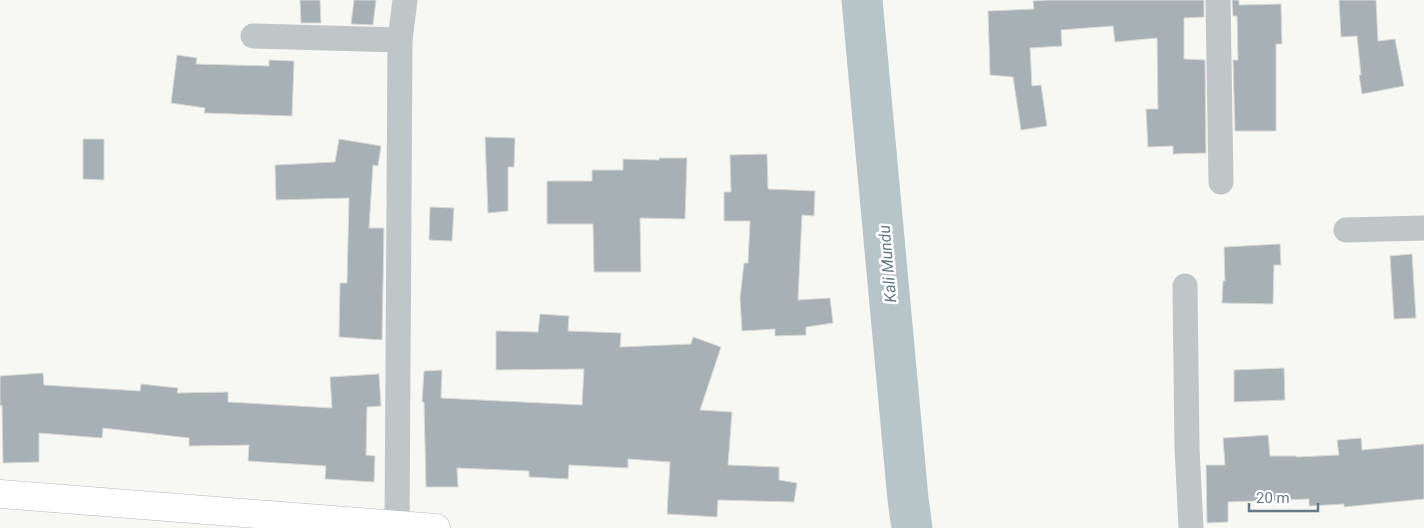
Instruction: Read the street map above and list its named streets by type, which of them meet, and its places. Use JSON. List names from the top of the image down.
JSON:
{
  "water": ["Kali Mundu"],
  "scale_bar": "20 m"
}
